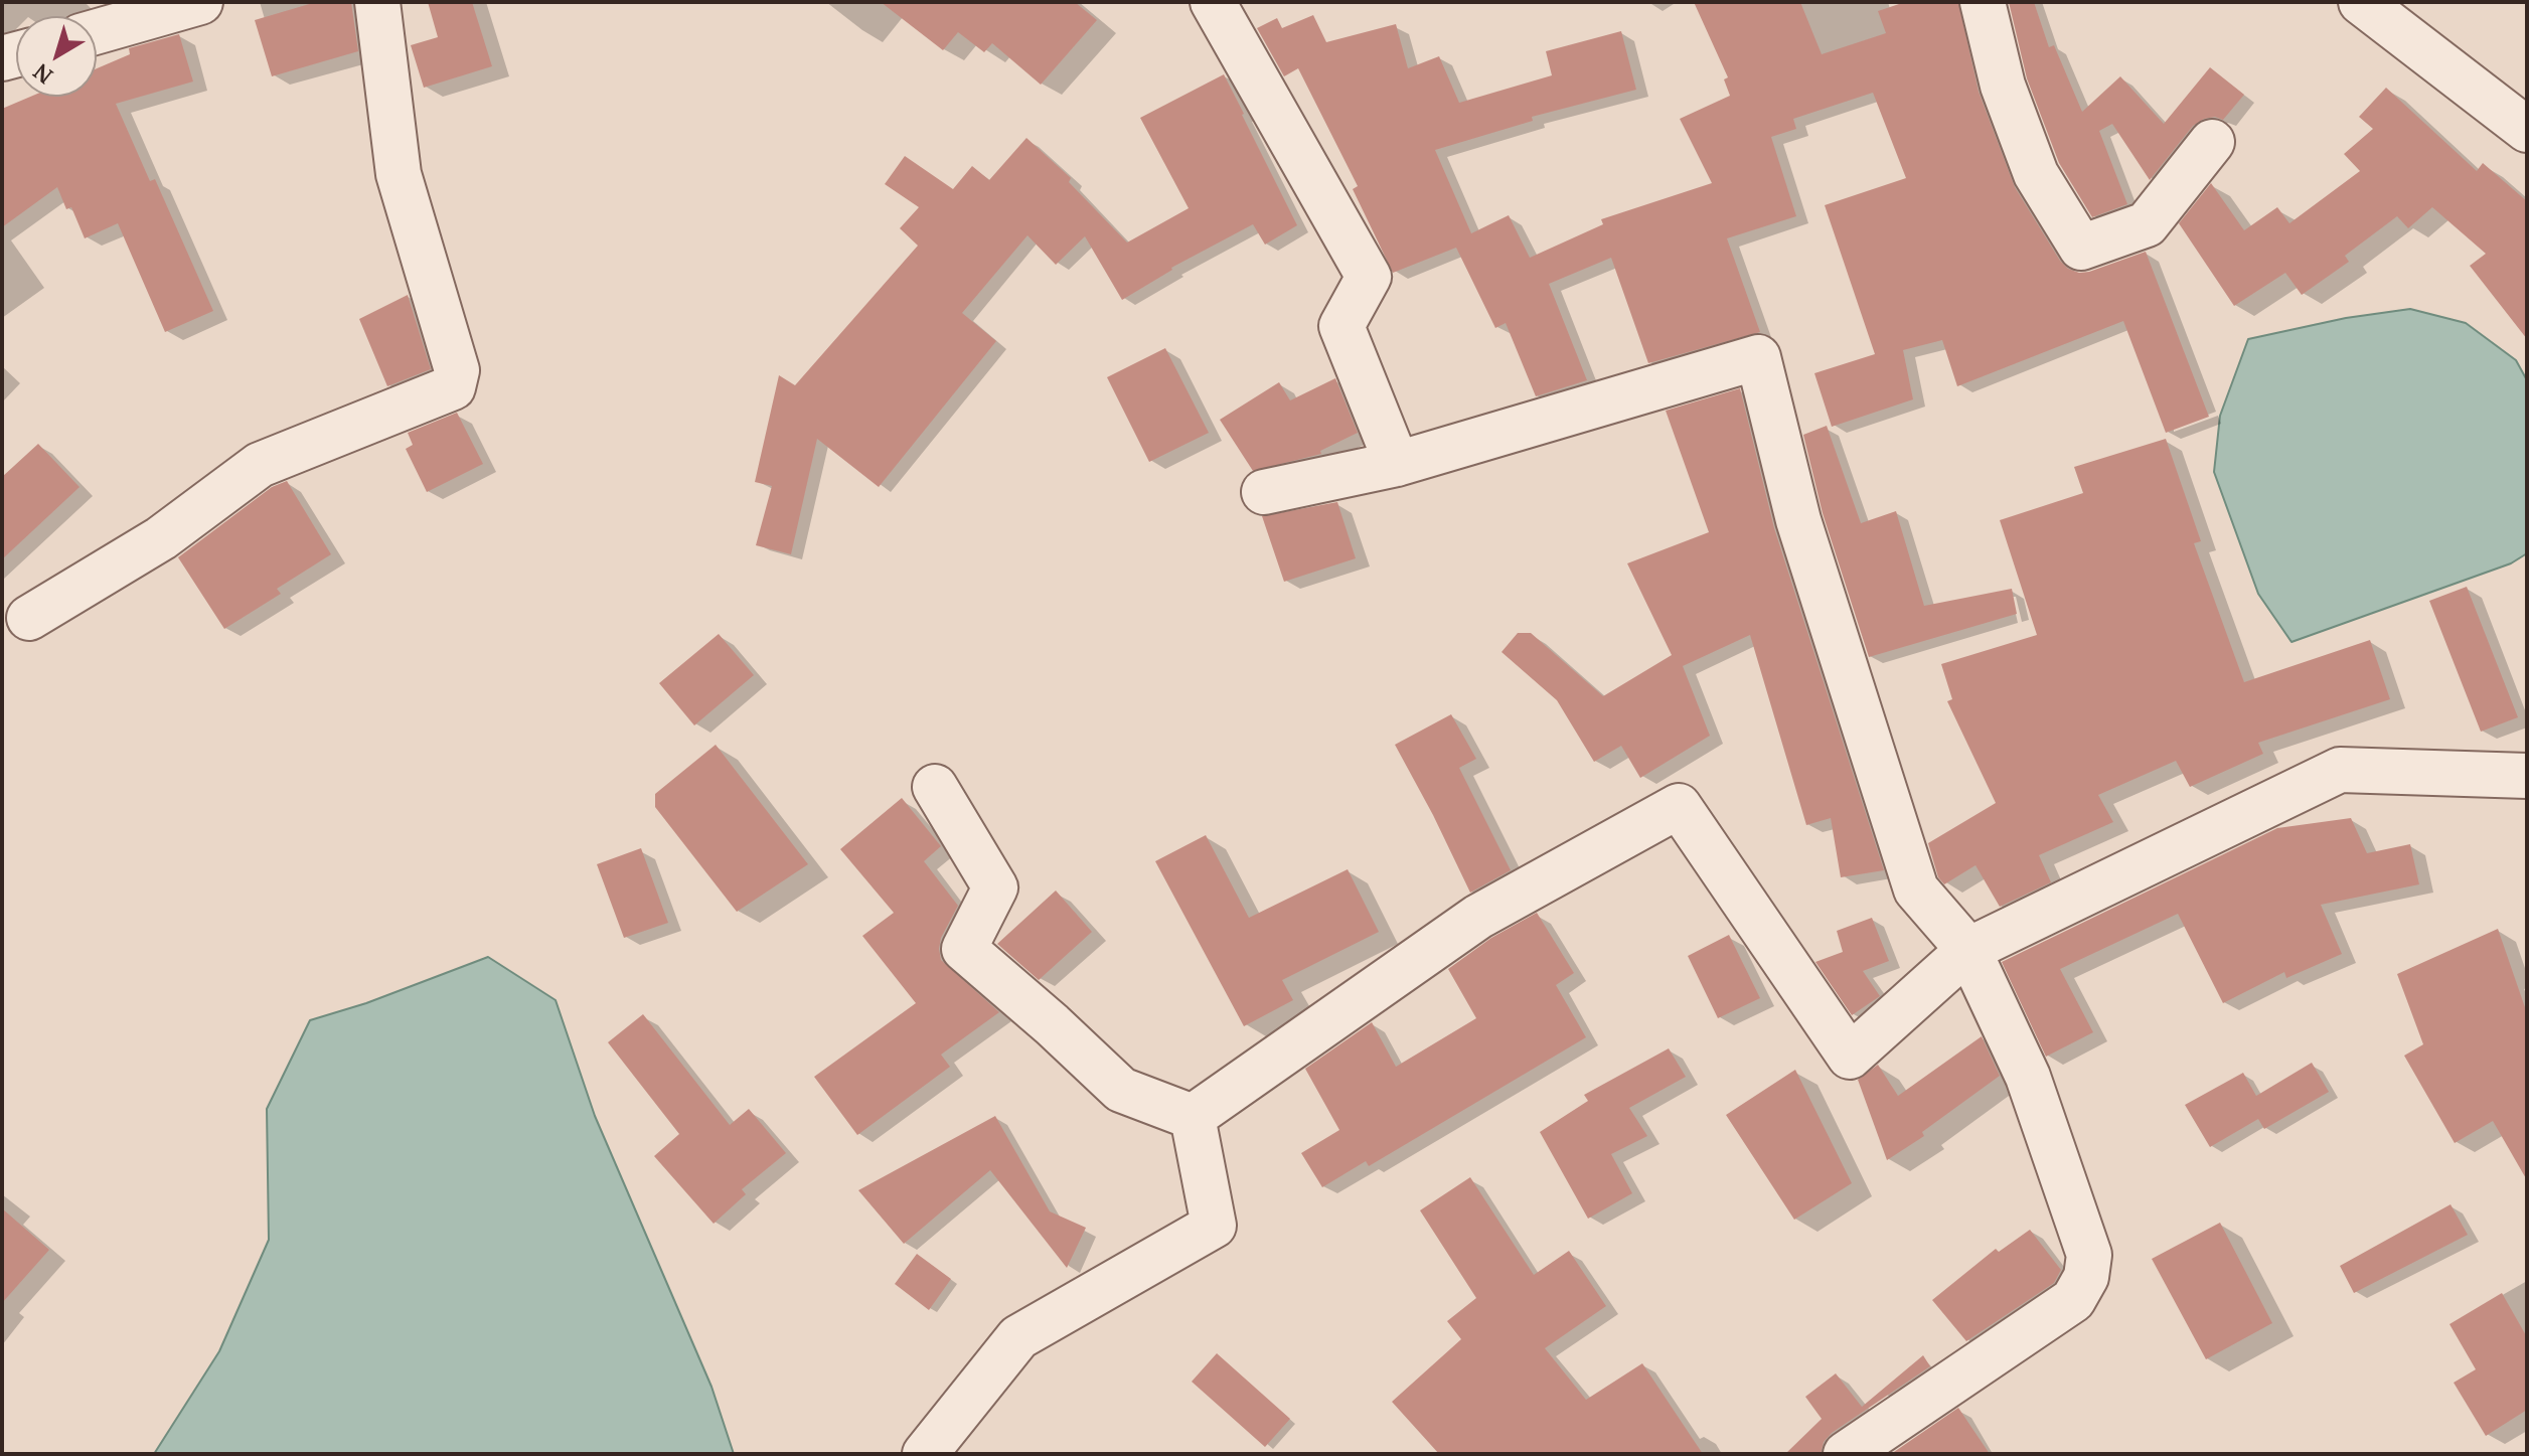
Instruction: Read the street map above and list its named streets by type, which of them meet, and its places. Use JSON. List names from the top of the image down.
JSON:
{
  "north": "bottom left"
}
